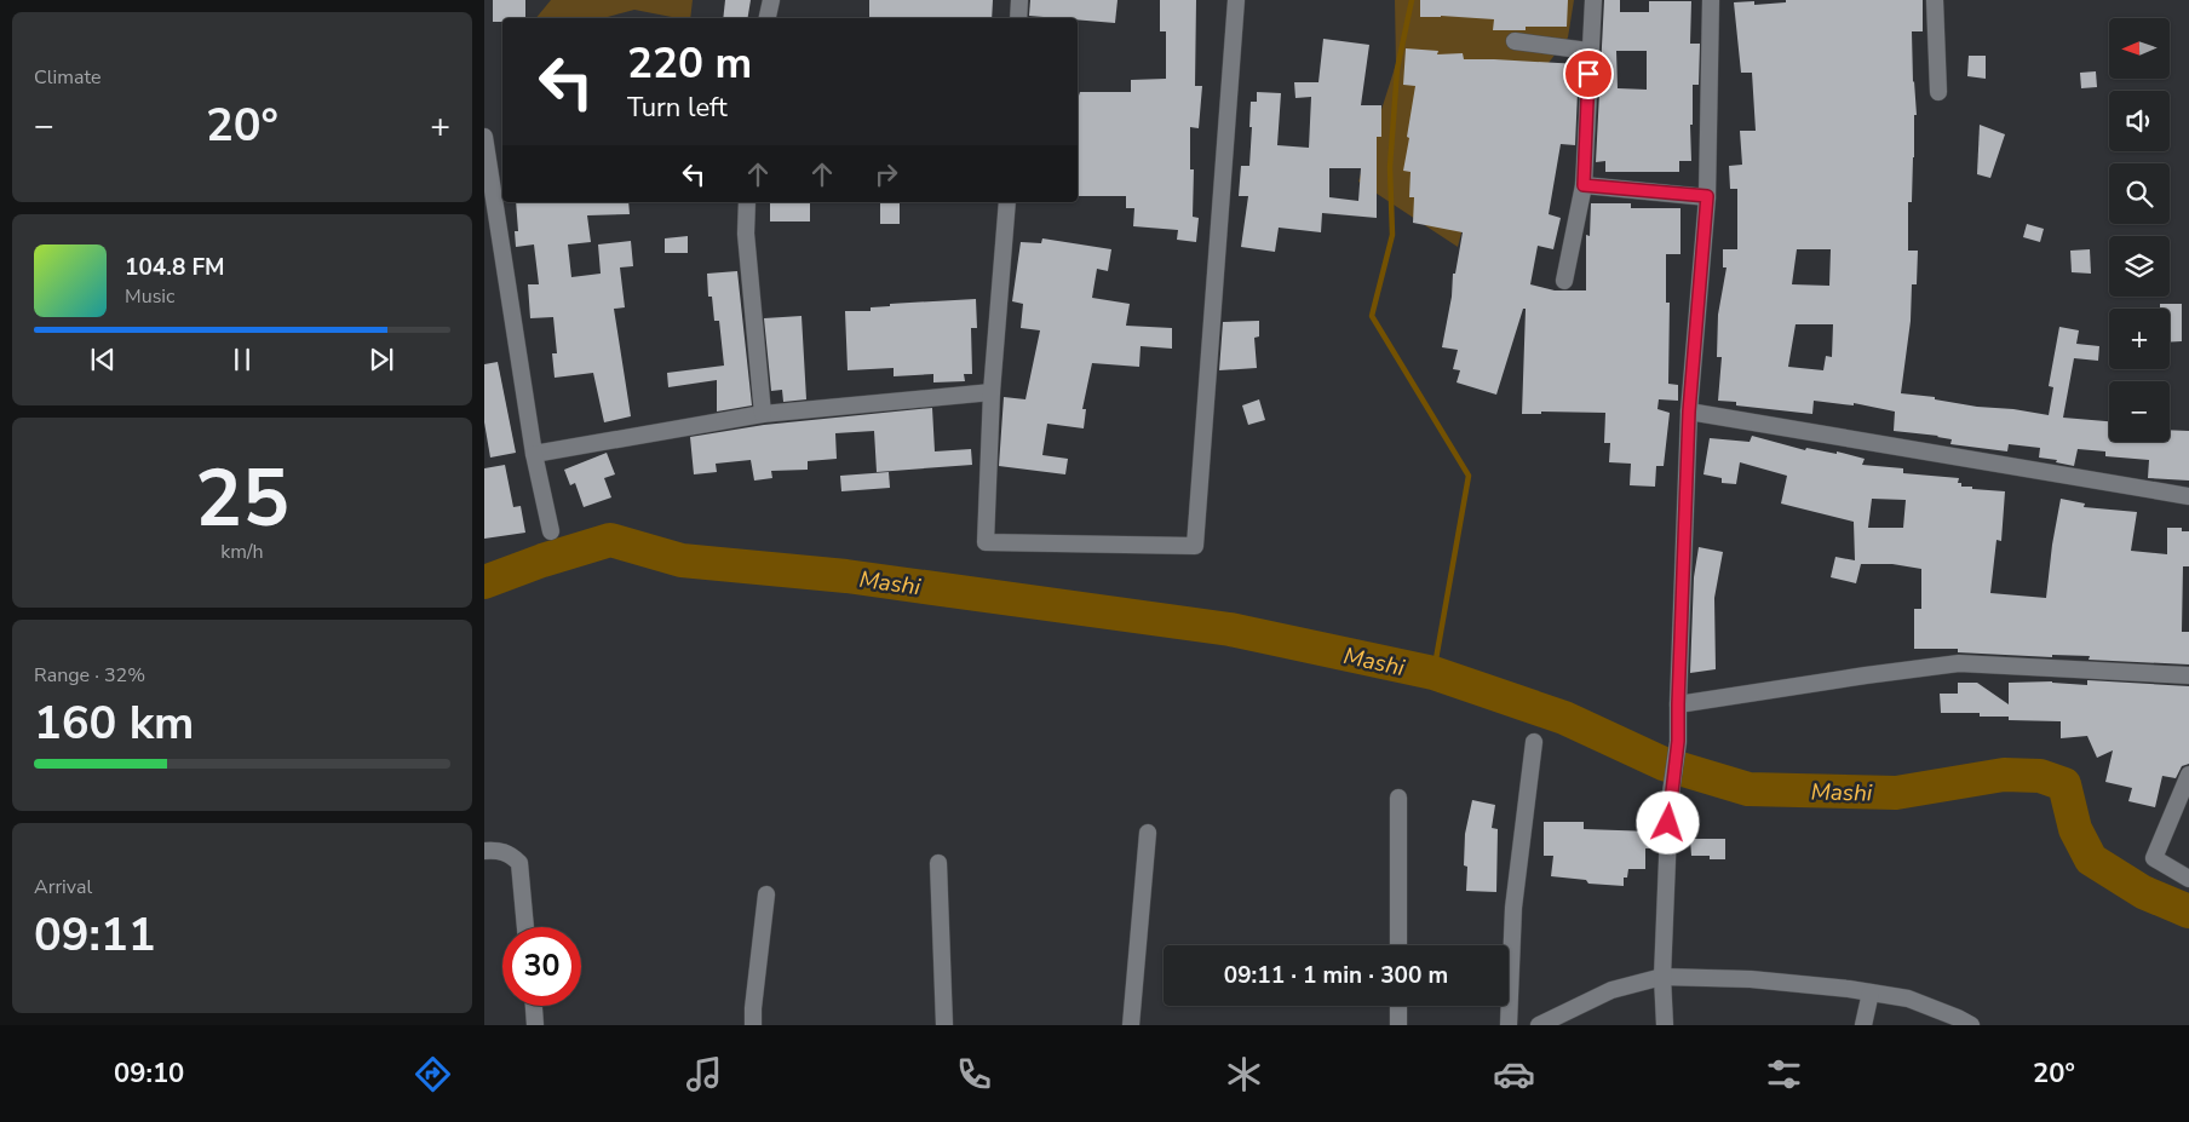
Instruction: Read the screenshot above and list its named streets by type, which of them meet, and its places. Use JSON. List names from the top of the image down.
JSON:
{
  "water": ["Mashi"],
  "north": "left",
  "page": {
    "tile": [
      "Climate",
      ["25", "km/h"],
      ["Range · 32%", "160 km"],
      ["Arrival", "09:11"]
    ],
    "map_buttons": ["+", "−"],
    "turn": ["220 m", "Turn left"],
    "heat": ["−", "20°", "+"],
    "song": ["104.8 FM", "Music"],
    "limit": "30",
    "trip": "09:11 · 1 min · 300 m",
    "tabs": ["09:10", "20°"]
  }
}
